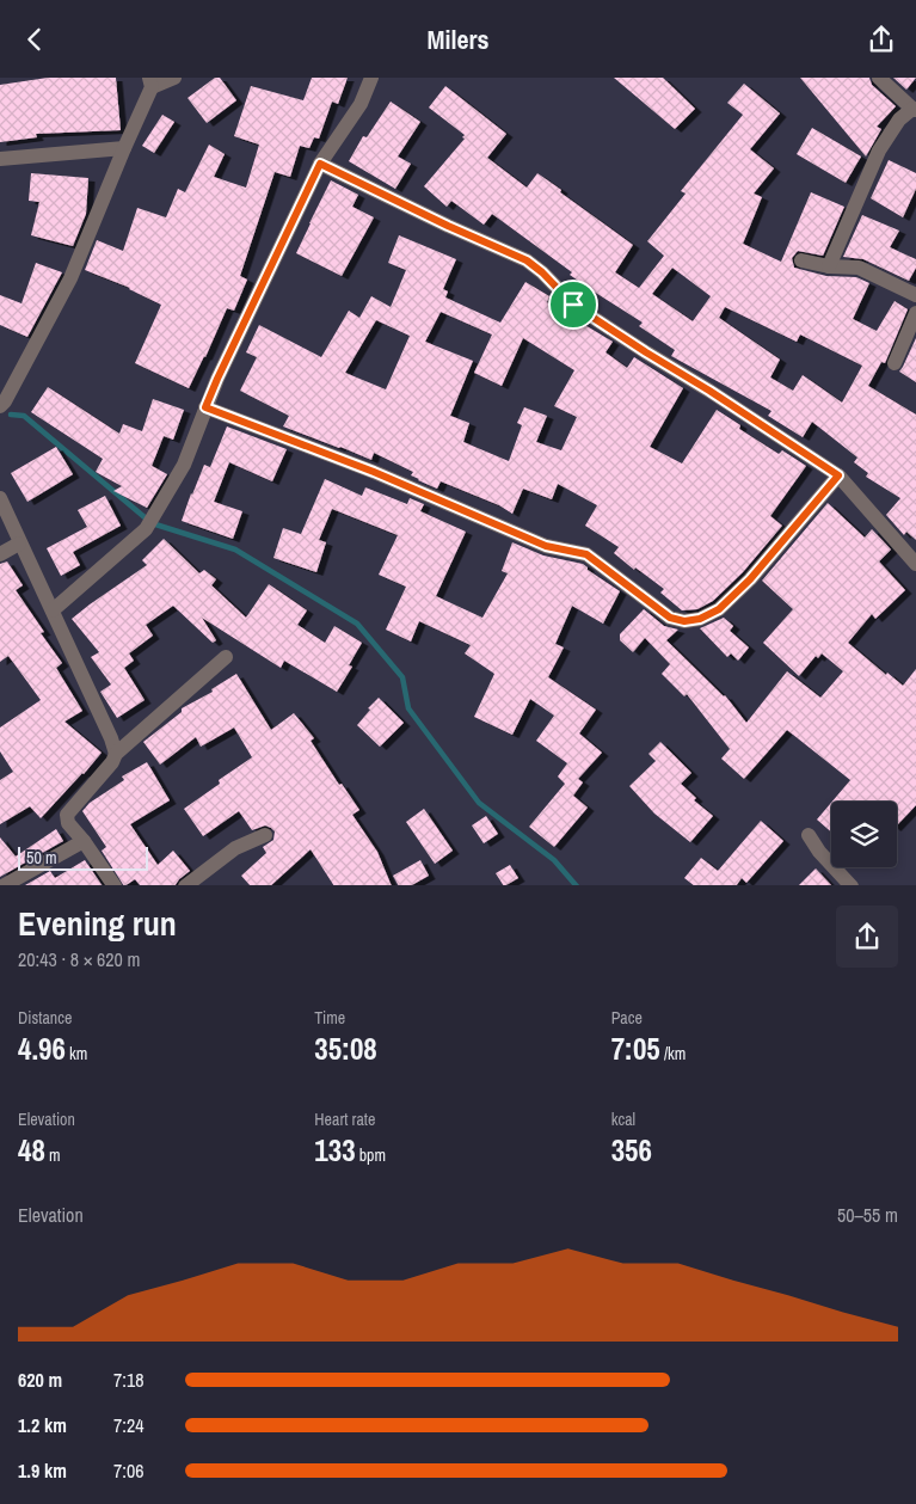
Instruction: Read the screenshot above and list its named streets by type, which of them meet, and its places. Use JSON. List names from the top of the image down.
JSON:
{
  "scale_bar": "50 m",
  "page": {
    "header": "Milers",
    "scale": "50 m",
    "heading": ["Evening run", "20:43 · 8 × 620 m"],
    "stats": [
      ["Distance", "4.96 km"],
      ["Time", "35:08"],
      ["Pace", "7:05 /km"],
      ["Elevation", "48 m"],
      ["Heart rate", "133 bpm"],
      ["kcal", "356"]
    ],
    "chart": ["Elevation", "50–55 m"],
    "list": [
      {
        "name": "620 m",
        "note": "7:18"
      },
      {
        "name": "1.2 km",
        "note": "7:24"
      },
      {
        "name": "1.9 km",
        "note": "7:06"
      }
    ]
  }
}
